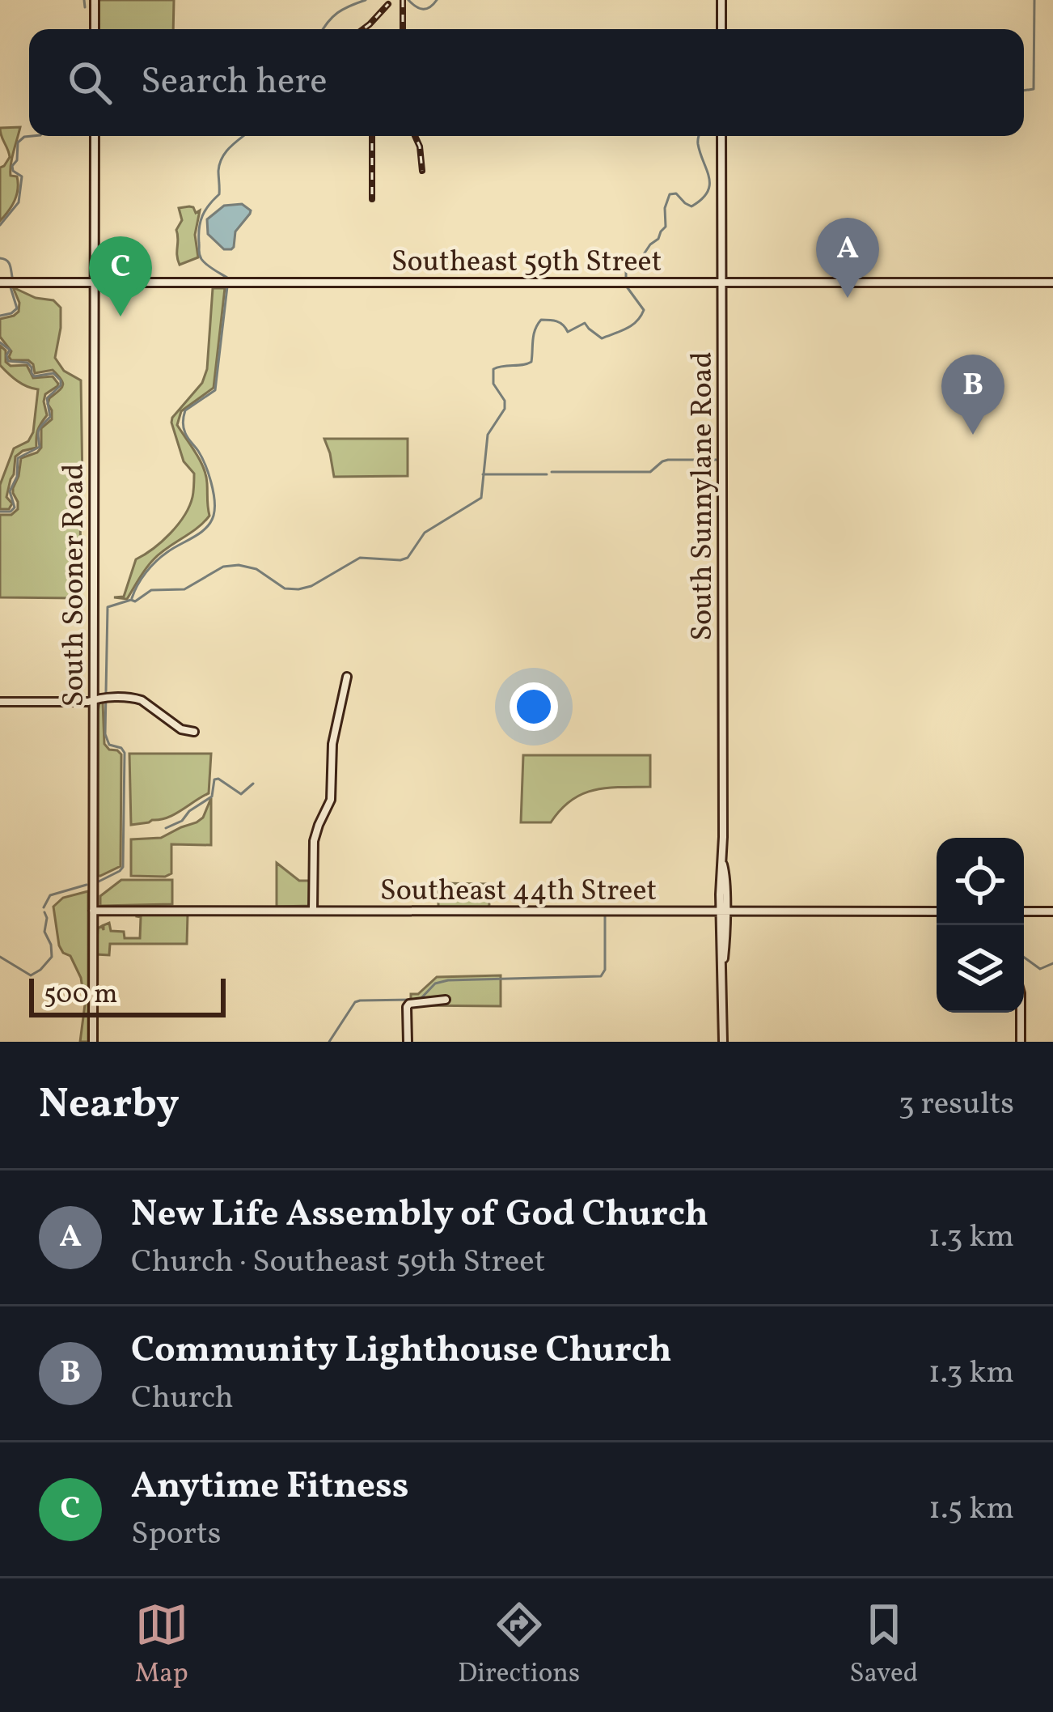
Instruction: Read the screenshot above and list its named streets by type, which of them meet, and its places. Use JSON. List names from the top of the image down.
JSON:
{
  "streets": {
    "main road": [
      "Southeast 59th Street",
      "South Sunnylane Road",
      "South Sooner Road",
      "Southeast 44th Street"
    ]
  },
  "crossings": [
    ["Southeast 59th Street", "South Sunnylane Road"],
    ["Southeast 59th Street", "South Sooner Road"],
    ["South Sunnylane Road", "Southeast 44th Street"],
    ["South Sooner Road", "Southeast 44th Street"]
  ],
  "scale_bar": "500 m",
  "page": {
    "search": "Search here",
    "pins": ["A", "C", "B"],
    "scale": "500 m",
    "heading": ["Nearby", "3 results"],
    "list": [
      {
        "mark": "A",
        "name": "New Life Assembly of God Church",
        "note": "Church · Southeast 59th Street",
        "value": "1.3 km"
      },
      {
        "mark": "B",
        "name": "Community Lighthouse Church",
        "note": "Church",
        "value": "1.3 km"
      },
      {
        "mark": "C",
        "name": "Anytime Fitness",
        "note": "Sports",
        "value": "1.5 km"
      }
    ],
    "nav": ["Map", "Directions", "Saved"]
  }
}
